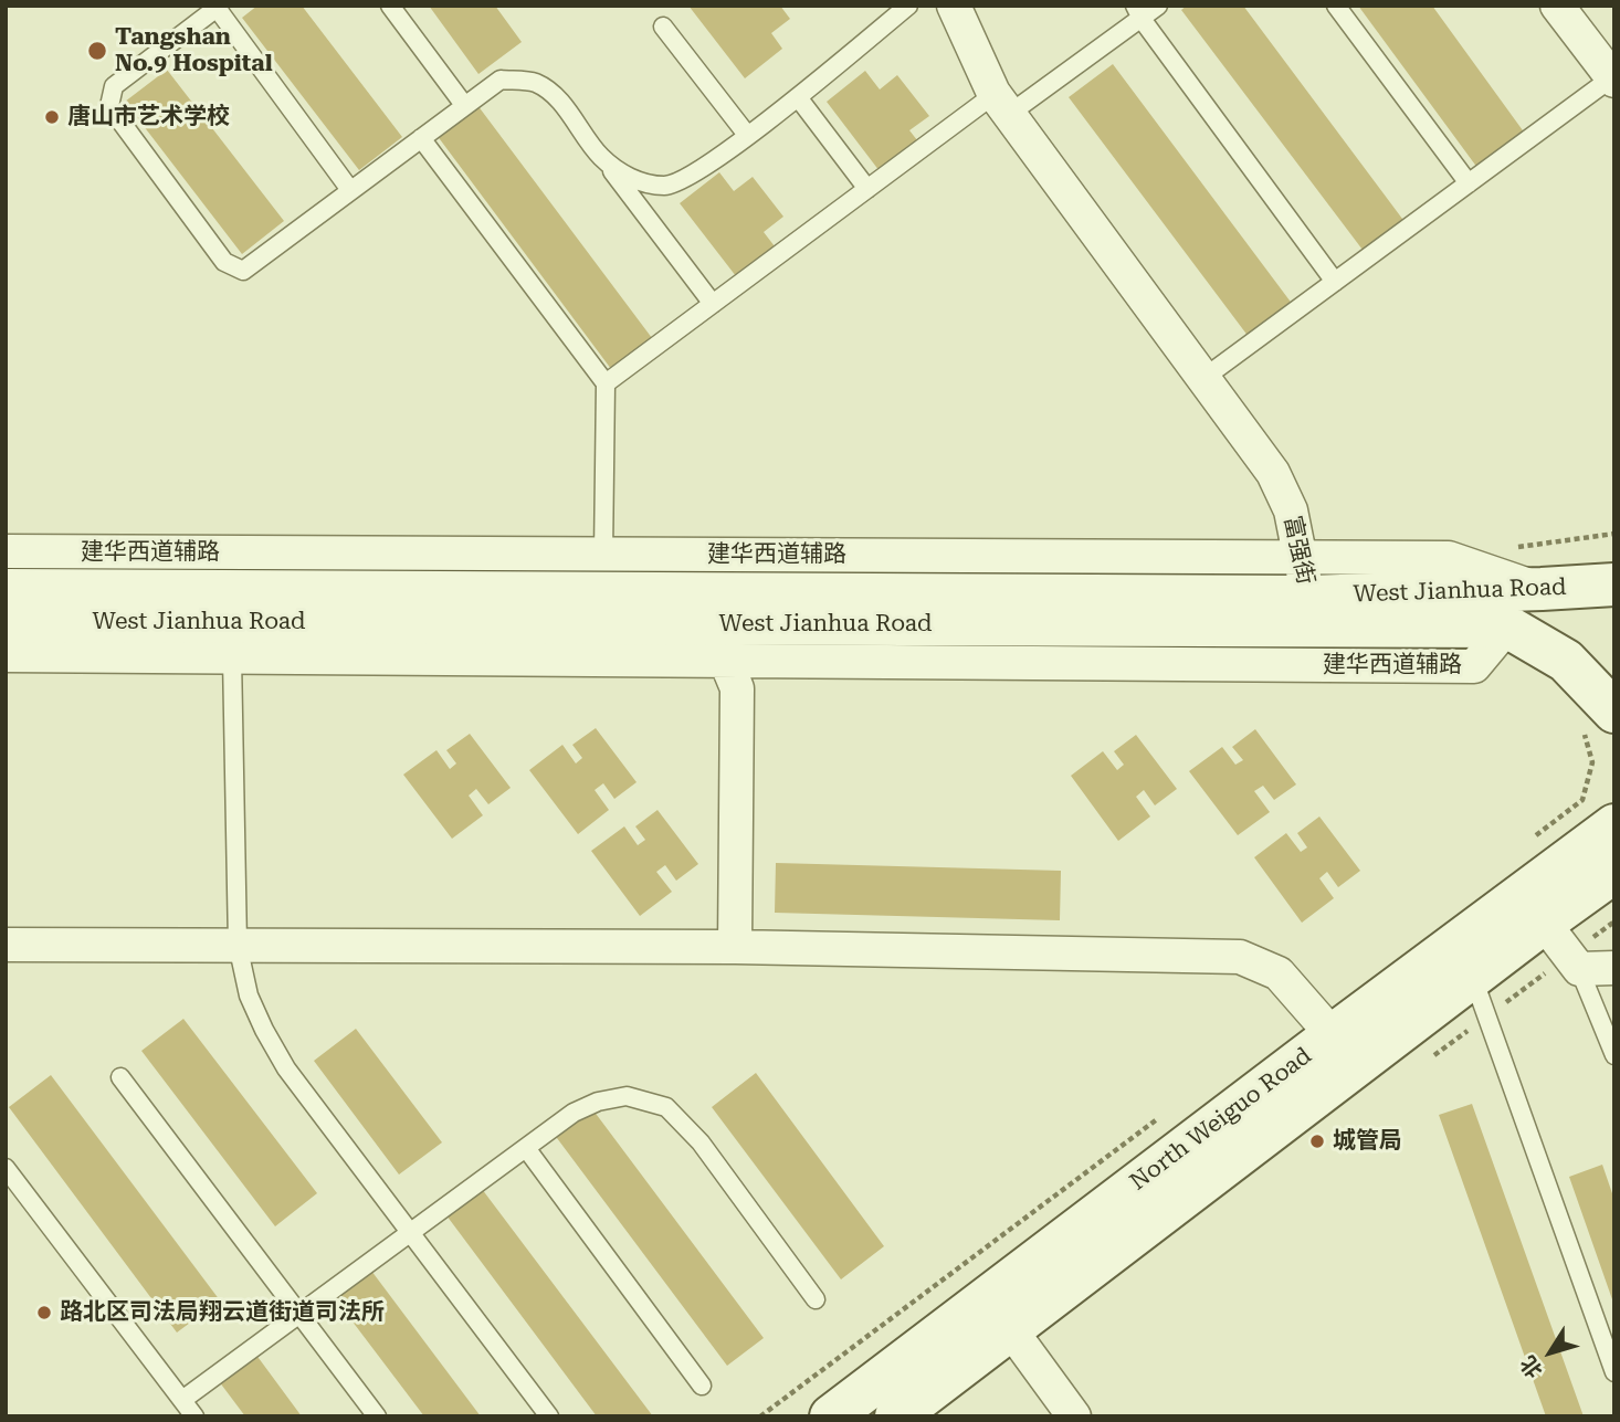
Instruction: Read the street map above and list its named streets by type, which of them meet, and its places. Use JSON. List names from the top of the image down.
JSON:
{
  "streets": {
    "main road": ["West Jianhua Road", "North Weiguo Road"],
    "street": ["富强街", "建华西道辅路"]
  },
  "crossings": [
    ["富强街", "建华西道辅路"],
    ["富强街", "West Jianhua Road"],
    ["建华西道辅路", "West Jianhua Road"]
  ],
  "places": [
    "Tangshan No.9 Hospital",
    "唐山市艺术学校",
    "城管局",
    "路北区司法局翔云道街道司法所"
  ],
  "north": "bottom left"
}
